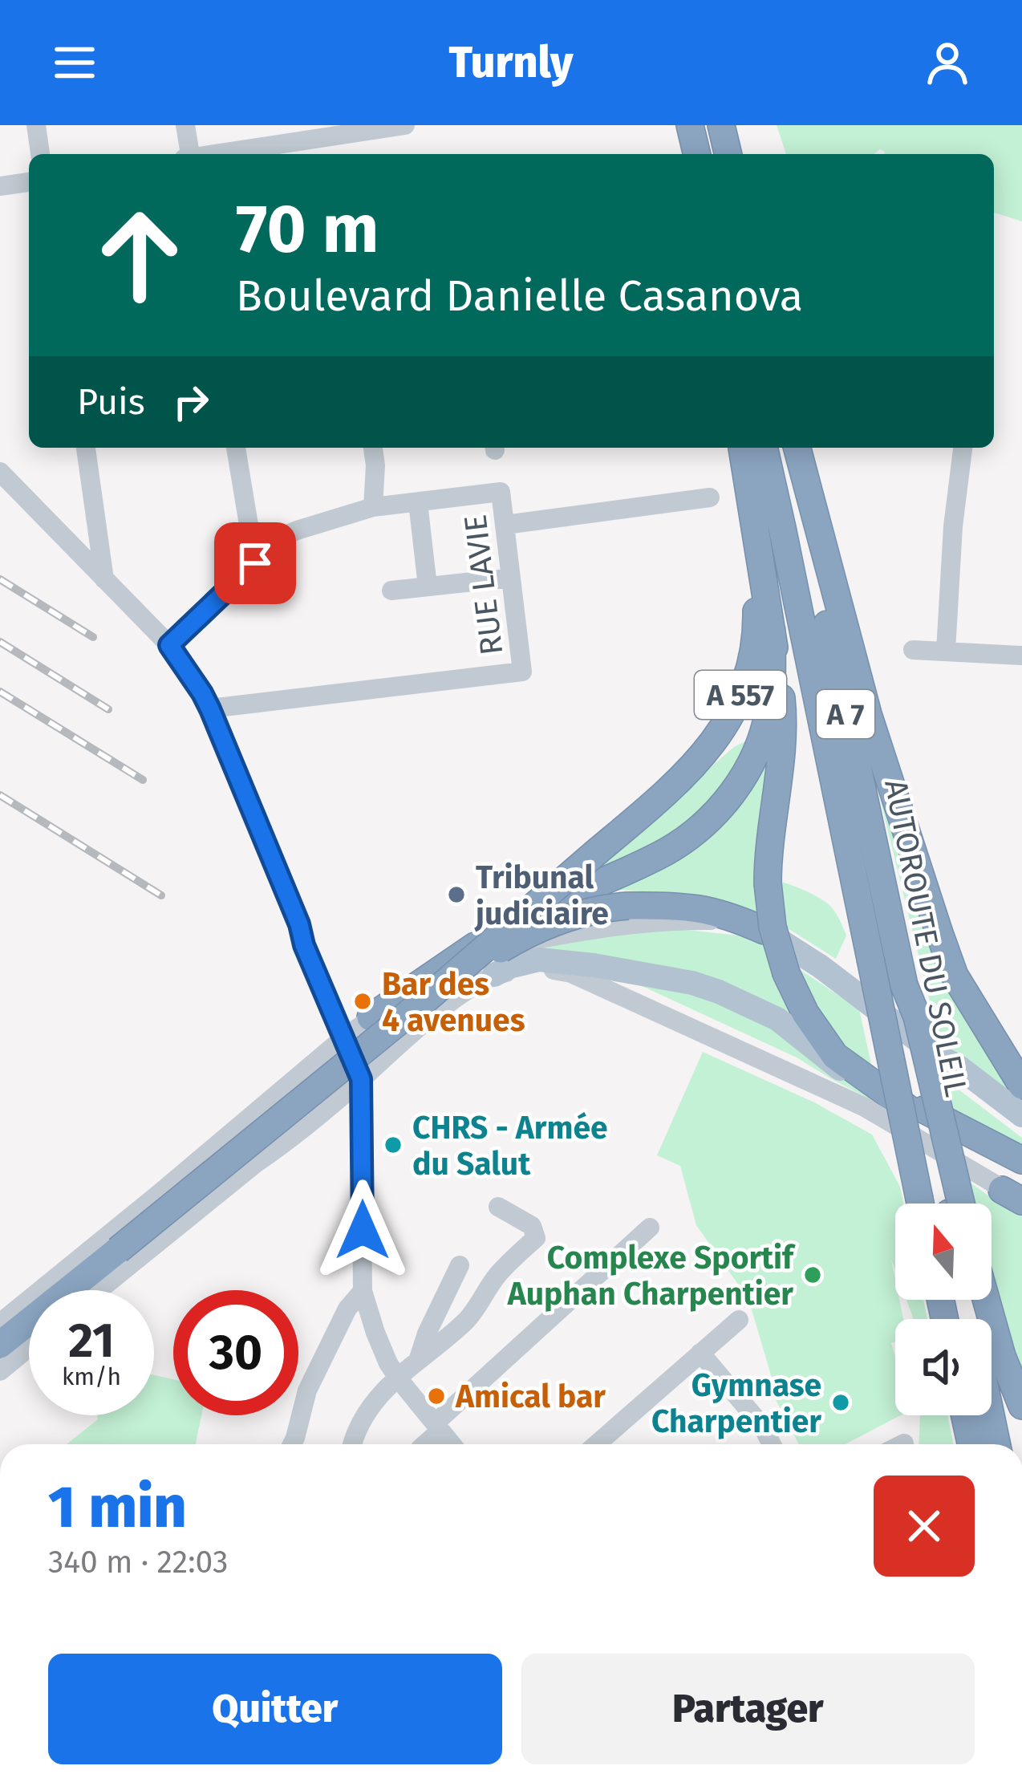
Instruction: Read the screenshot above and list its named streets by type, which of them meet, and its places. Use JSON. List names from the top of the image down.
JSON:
{
  "streets": {
    "highway": ["A 557", "A 7", "AUTOROUTE DU SOLEIL"],
    "street": ["RUE LAVIE"]
  },
  "places": [
    "Tribunal judiciaire",
    "Bar des 4 avenues",
    "CHRS - Armée du Salut",
    "Complexe Sportif Auphan Charpentier",
    "Amical bar",
    "Gymnase Charpentier"
  ],
  "north": "top",
  "page": {
    "header": "Turnly",
    "turn": ["70 m", "Boulevard Danielle Casanova"],
    "then": "Puis",
    "speed": "21 km/h",
    "limit": "30",
    "heading": ["1 min", "340 m · 22:03"],
    "buttons": ["Quitter", "Partager"]
  }
}
